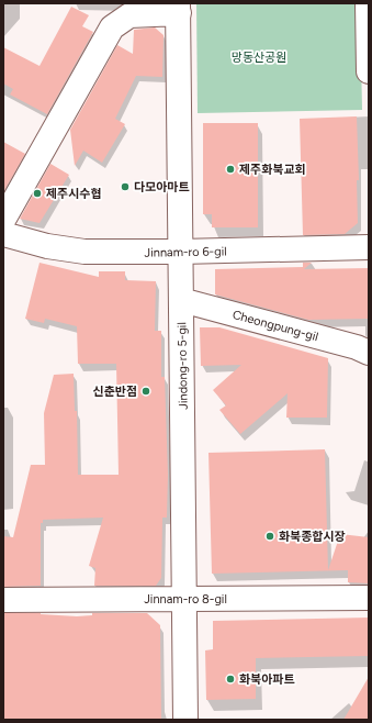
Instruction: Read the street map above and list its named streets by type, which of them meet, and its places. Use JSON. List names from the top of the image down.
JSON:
{
  "streets": {
    "street": [
      "Jinnam-ro 6-gil",
      "Cheongpung-gil",
      "Jindong-ro 5-gil",
      "Jinnam-ro 8-gil"
    ]
  },
  "crossings": [
    ["Jinnam-ro 6-gil", "Jindong-ro 5-gil"],
    ["Cheongpung-gil", "Jindong-ro 5-gil"],
    ["Jindong-ro 5-gil", "Jinnam-ro 8-gil"]
  ],
  "parks": ["망동산공원"],
  "places": [
    "제주화북교회",
    "다모아마트",
    "제주시수협",
    "신춘반점",
    "화북종합시장",
    "화북아파트"
  ]
}
